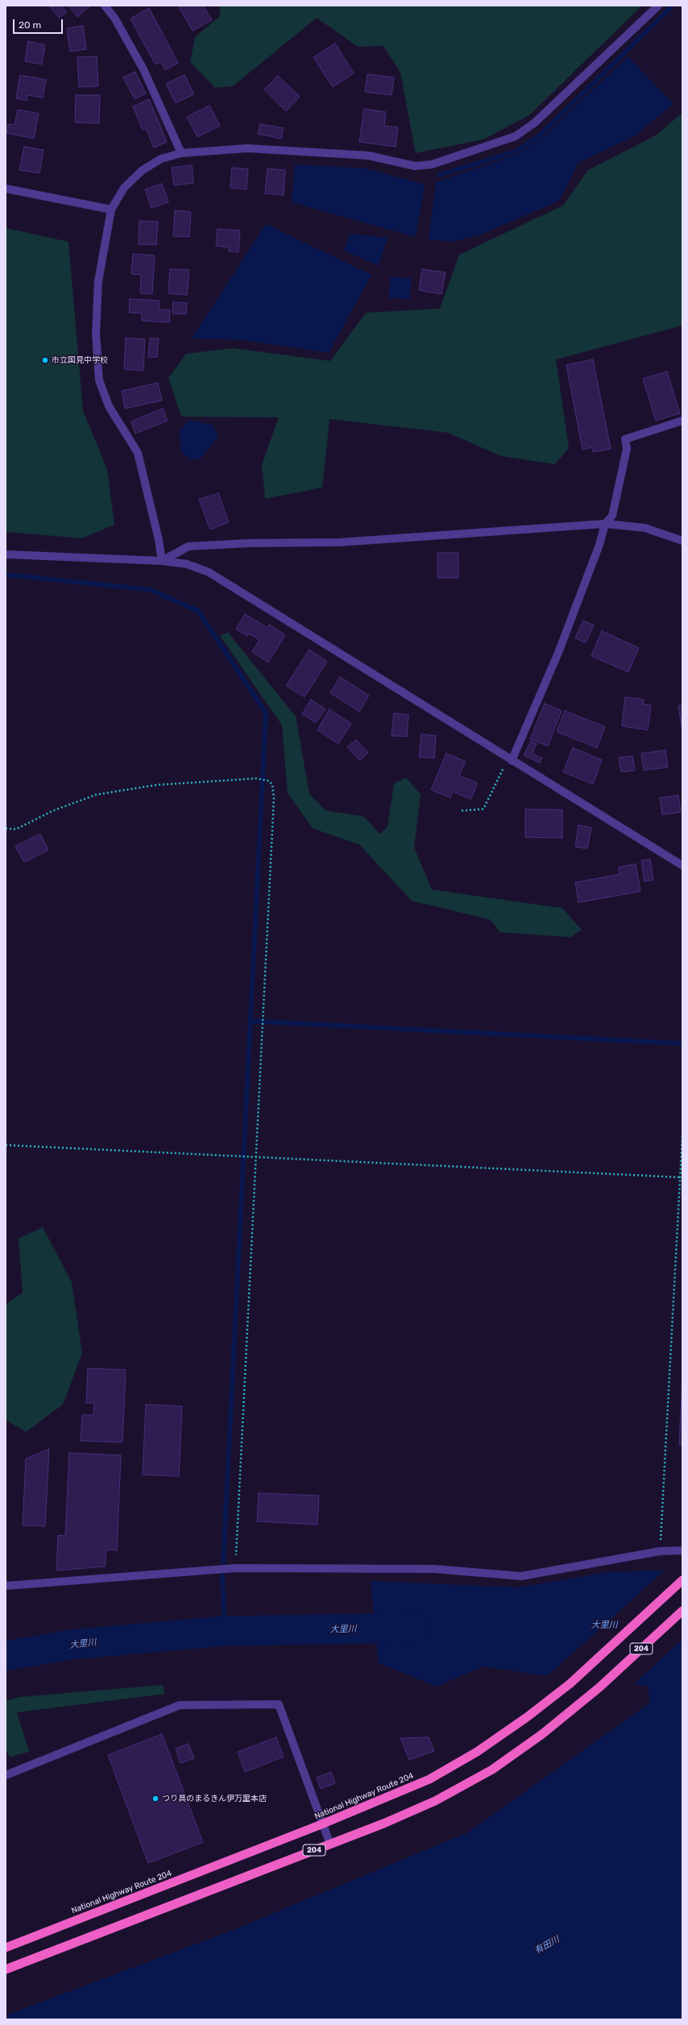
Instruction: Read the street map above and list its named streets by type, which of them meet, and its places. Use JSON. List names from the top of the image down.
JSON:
{
  "streets": {
    "highway": ["204", "National Highway Route 204"]
  },
  "water": ["大里川", "有田川"],
  "places": ["市立国見中学校", "つり具のまるきん伊万里本店"],
  "scale_bar": "20 m"
}
